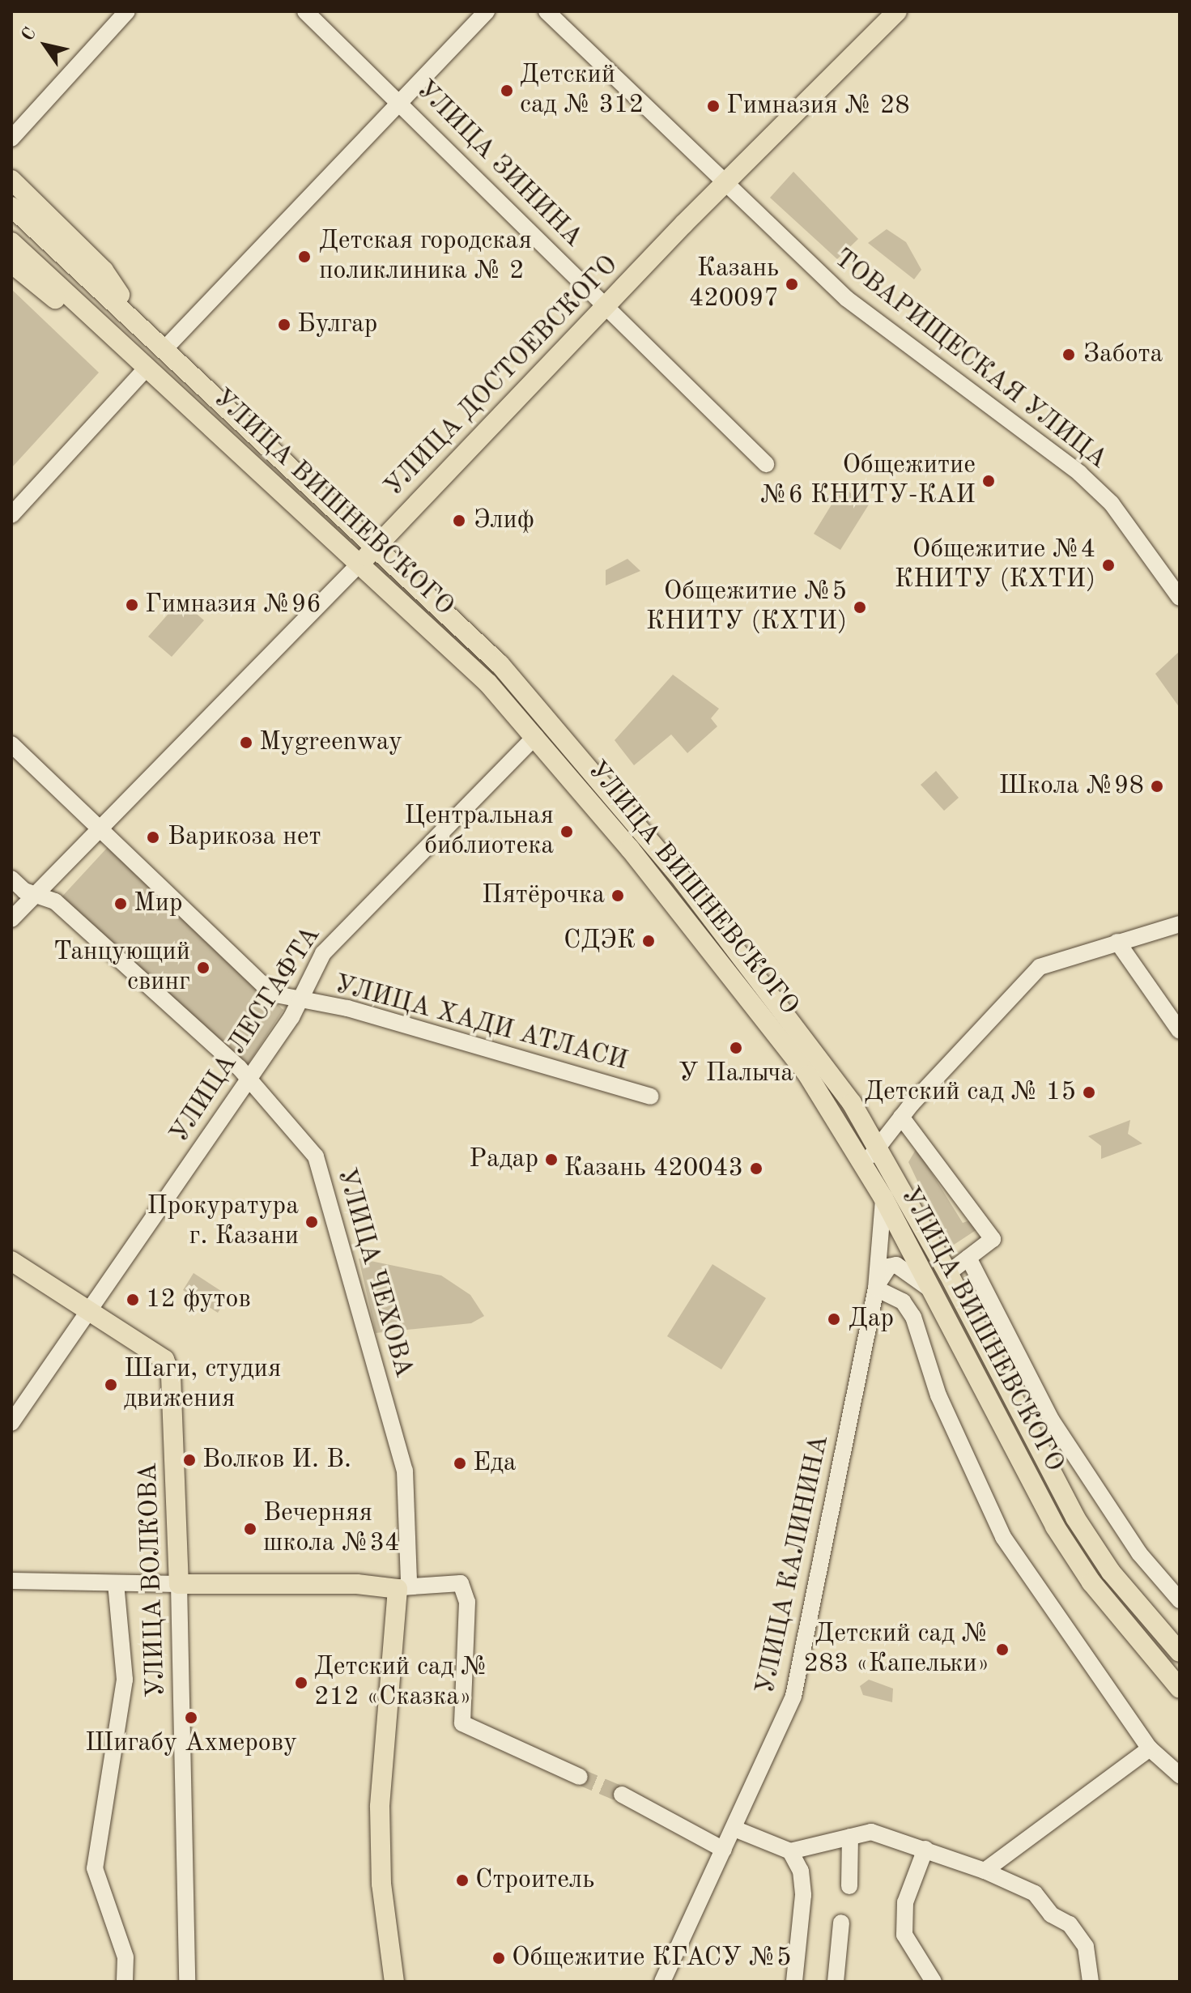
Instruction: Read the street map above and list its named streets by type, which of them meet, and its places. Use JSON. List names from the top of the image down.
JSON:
{
  "streets": {
    "main road": ["УЛИЦА ДОСТОЕВСКОГО", "УЛИЦА ВИШНЕВСКОГО", "УЛИЦА ВОЛКОВА"],
    "street": [
      "УЛИЦА ЗИНИНА",
      "ТОВАРИЩЕСКАЯ УЛИЦА",
      "УЛИЦА ХАДИ АТЛАСИ",
      "УЛИЦА ЛЕСГАФТА",
      "УЛИЦА ЧЕХОВА",
      "УЛИЦА КАЛИНИНА"
    ]
  },
  "crossings": [
    ["УЛИЦА ЗИНИНА", "УЛИЦА ДОСТОЕВСКОГО"],
    ["ТОВАРИЩЕСКАЯ УЛИЦА", "УЛИЦА ДОСТОЕВСКОГО"],
    ["УЛИЦА ДОСТОЕВСКОГО", "УЛИЦА ВИШНЕВСКОГО"],
    ["УЛИЦА ДОСТОЕВСКОГО", "УЛИЦА ЧЕХОВА"],
    ["УЛИЦА ВИШНЕВСКОГО", "УЛИЦА ЛЕСГАФТА"],
    ["УЛИЦА ВИШНЕВСКОГО", "УЛИЦА КАЛИНИНА"],
    ["УЛИЦА ХАДИ АТЛАСИ", "УЛИЦА ЛЕСГАФТА"],
    ["УЛИЦА ЛЕСГАФТА", "УЛИЦА ЧЕХОВА"],
    ["УЛИЦА ЛЕСГАФТА", "УЛИЦА ВОЛКОВА"]
  ],
  "places": [
    "Детский сад № 312",
    "Гимназия № 28",
    "Детская городская поликлиника № 2",
    "Казань 420097",
    "Булгар",
    "Забота",
    "Общежитие №6 КНИТУ-КАИ",
    "Элиф",
    "Общежитие №4 КНИТУ (КХТИ)",
    "Гимназия №96",
    "Общежитие №5 КНИТУ (КХТИ)",
    "Mygreenway",
    "Школа №98",
    "Центральная библиотека",
    "Варикоза нет",
    "Пятёрочка",
    "Мир",
    "СДЭК",
    "Танцующий свинг",
    "У Палыча",
    "Детский сад № 15",
    "Радар",
    "Казань 420043",
    "Прокуратура г. Казани",
    "12 футов",
    "Дар",
    "Шаги, студия движения",
    "Волков И. В.",
    "Еда",
    "Вечерняя школа №34",
    "Детский сад № 283 «Капельки»",
    "Детский сад № 212 «Сказка»",
    "Шигабу Ахмерову",
    "Строитель",
    "Общежитие КГАСУ №5"
  ],
  "north": "top left"
}
